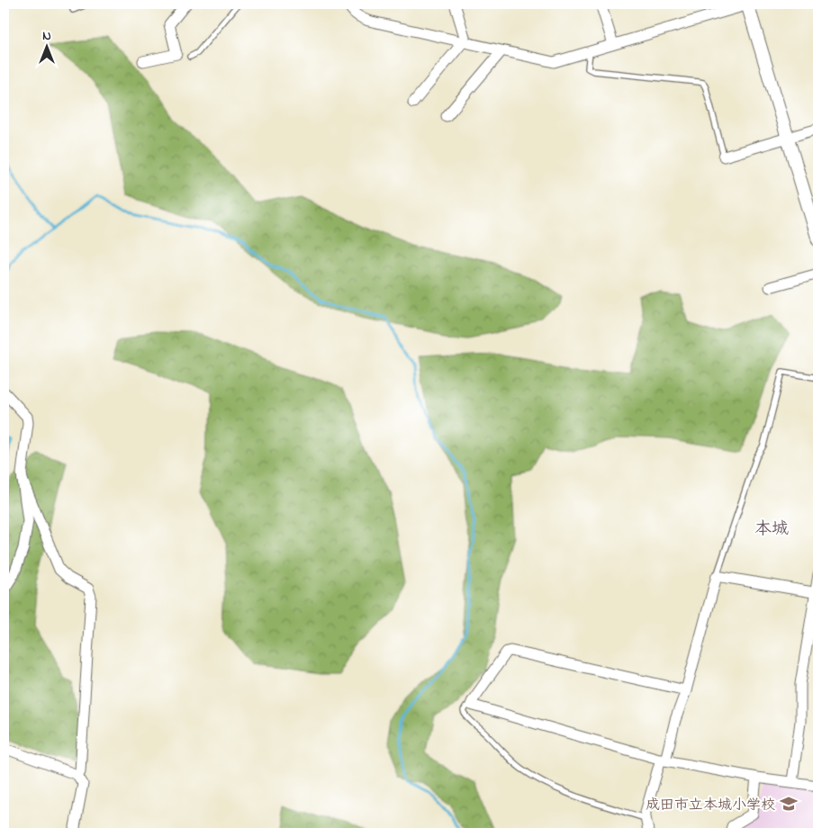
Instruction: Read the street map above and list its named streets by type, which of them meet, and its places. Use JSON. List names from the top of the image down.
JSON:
{
  "districts": ["本城"],
  "places": {
    "school or university": ["成田市立本城小学校"]
  },
  "north": "top"
}
